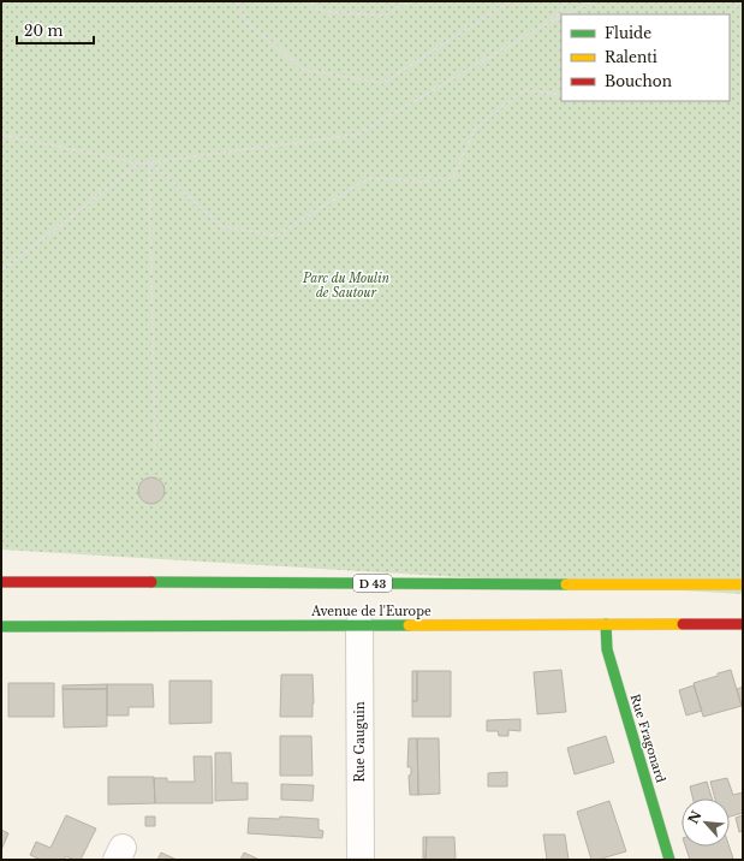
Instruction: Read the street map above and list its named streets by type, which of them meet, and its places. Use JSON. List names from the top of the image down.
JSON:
{
  "streets": {
    "main road": ["D 43", "Avenue de l'Europe", "Rue Fragonard"],
    "street": ["Rue Gauguin"]
  },
  "crossings": [
    ["Avenue de l'Europe", "Rue Fragonard"],
    ["Avenue de l'Europe", "Rue Gauguin"]
  ],
  "parks": ["Parc du Moulin de Sautour"],
  "legend": ["Fluide", "Ralenti", "Bouchon"],
  "scale_bar": "20 m",
  "north": "top left"
}
